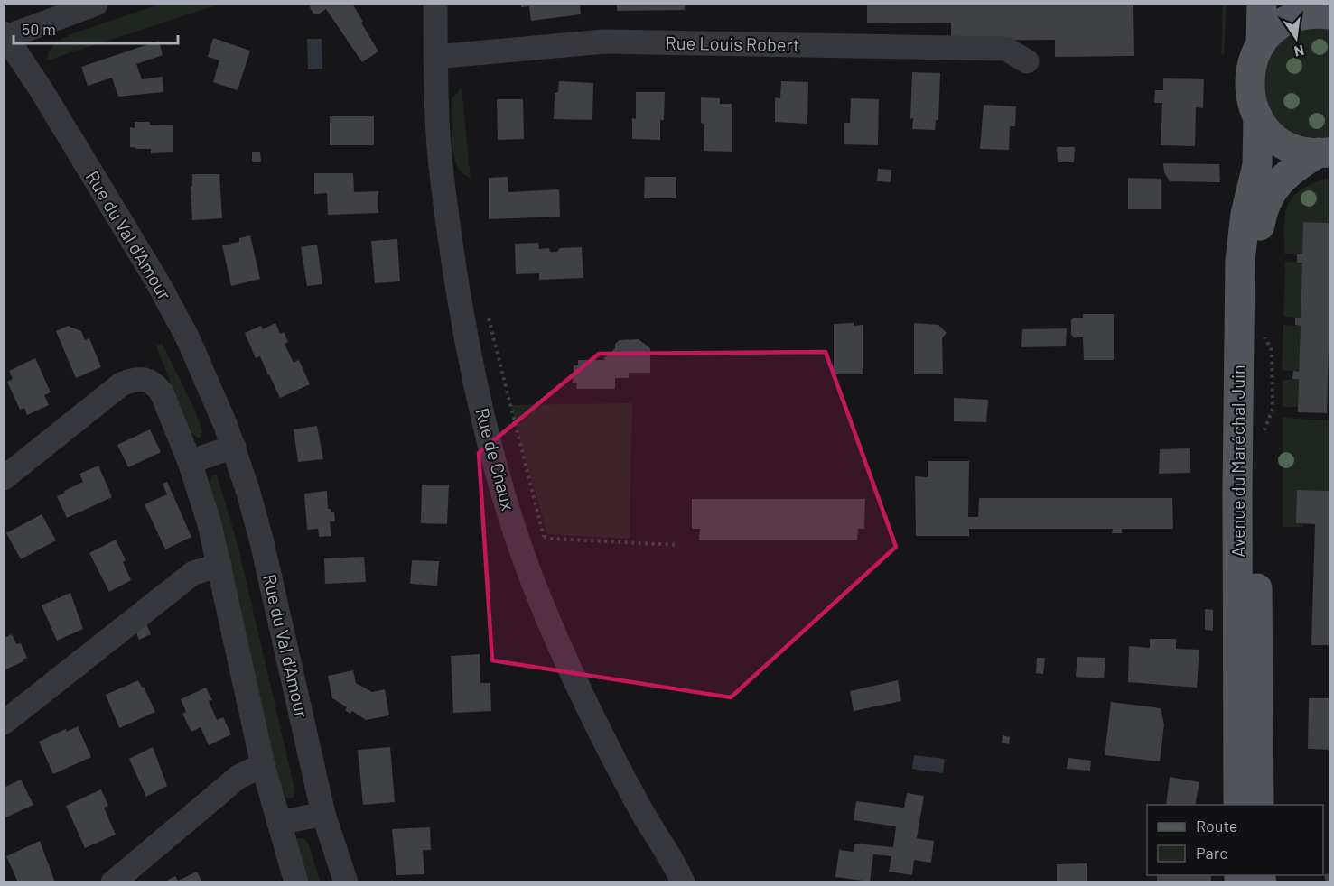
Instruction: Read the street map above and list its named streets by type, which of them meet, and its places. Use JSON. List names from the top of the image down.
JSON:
{
  "streets": {
    "main road": ["Avenue du Maréchal Juin"],
    "street": ["Rue Louis Robert", "Rue du Val d'Amour", "Rue de Chaux"]
  },
  "crossings": [
    ["Rue Louis Robert", "Rue de Chaux"]
  ],
  "legend": ["Route", "Parc"],
  "scale_bar": "50 m",
  "north": "bottom"
}
